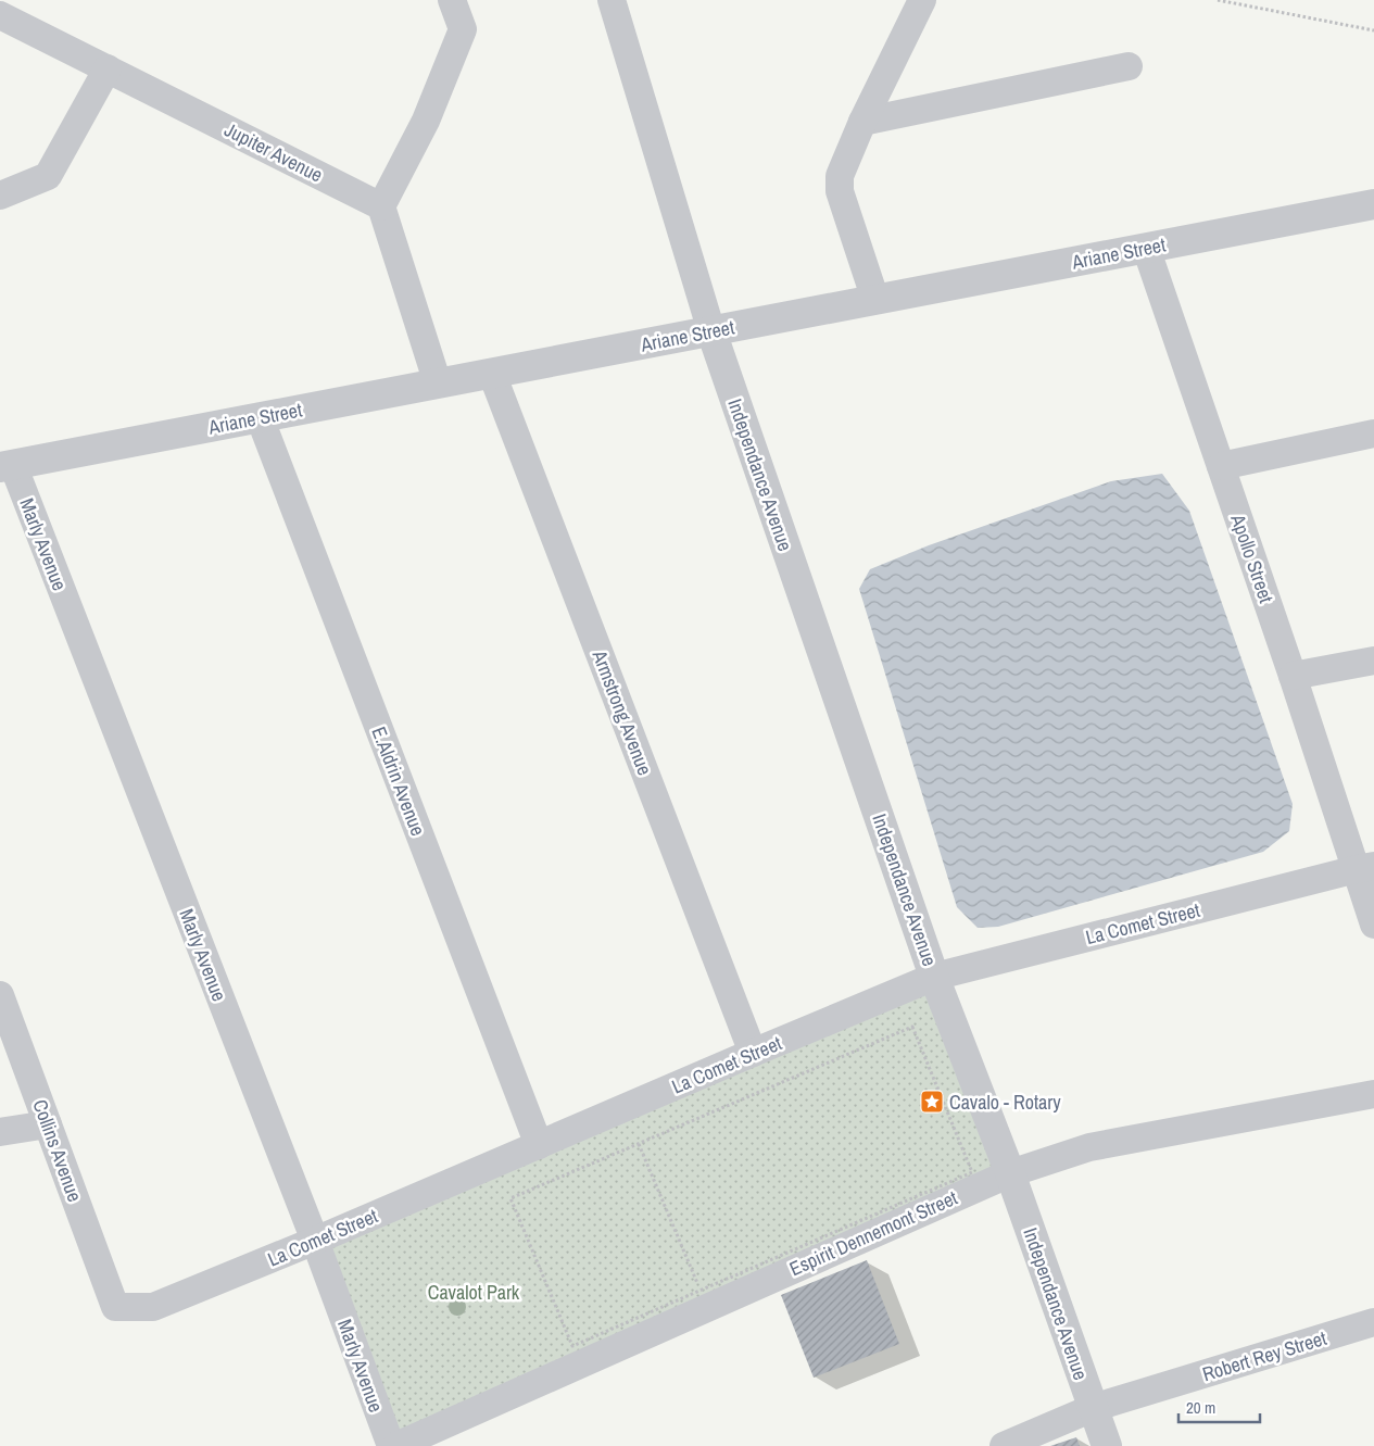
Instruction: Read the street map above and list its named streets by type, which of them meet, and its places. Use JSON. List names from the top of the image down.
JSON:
{
  "streets": {
    "street": [
      "Jupiter Avenue",
      "Ariane Street",
      "Independance Avenue",
      "Marly Avenue",
      "Apollo Street",
      "Armstrong Avenue",
      "E.Aldrin Avenue",
      "La Comet Street",
      "Collins Avenue",
      "Espirit Dennemont Street",
      "Robert Rey Street"
    ]
  },
  "crossings": [
    ["Ariane Street", "Independance Avenue"],
    ["Ariane Street", "Marly Avenue"],
    ["Ariane Street", "Apollo Street"],
    ["Ariane Street", "Armstrong Avenue"],
    ["Ariane Street", "E.Aldrin Avenue"],
    ["Independance Avenue", "La Comet Street"],
    ["Independance Avenue", "Espirit Dennemont Street"],
    ["Independance Avenue", "Robert Rey Street"],
    ["Marly Avenue", "La Comet Street"],
    ["Apollo Street", "La Comet Street"],
    ["Armstrong Avenue", "La Comet Street"],
    ["E.Aldrin Avenue", "La Comet Street"],
    ["La Comet Street", "Collins Avenue"]
  ],
  "parks": ["Cavalot Park"],
  "places": {
    "place": ["Cavalo - Rotary"]
  },
  "scale_bar": "20 m"
}
